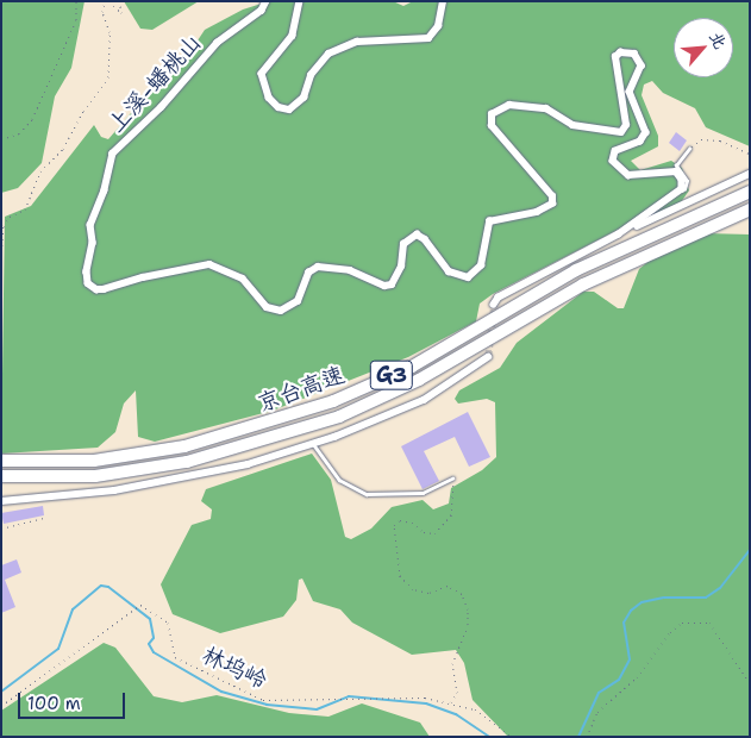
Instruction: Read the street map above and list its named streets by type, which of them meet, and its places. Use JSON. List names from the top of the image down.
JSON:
{
  "streets": {
    "highway": ["G3", "京台高速"],
    "street": ["上溪-蟠桃山"],
    "path": ["林坞岭"]
  },
  "scale_bar": "100 m",
  "north": "top right"
}
